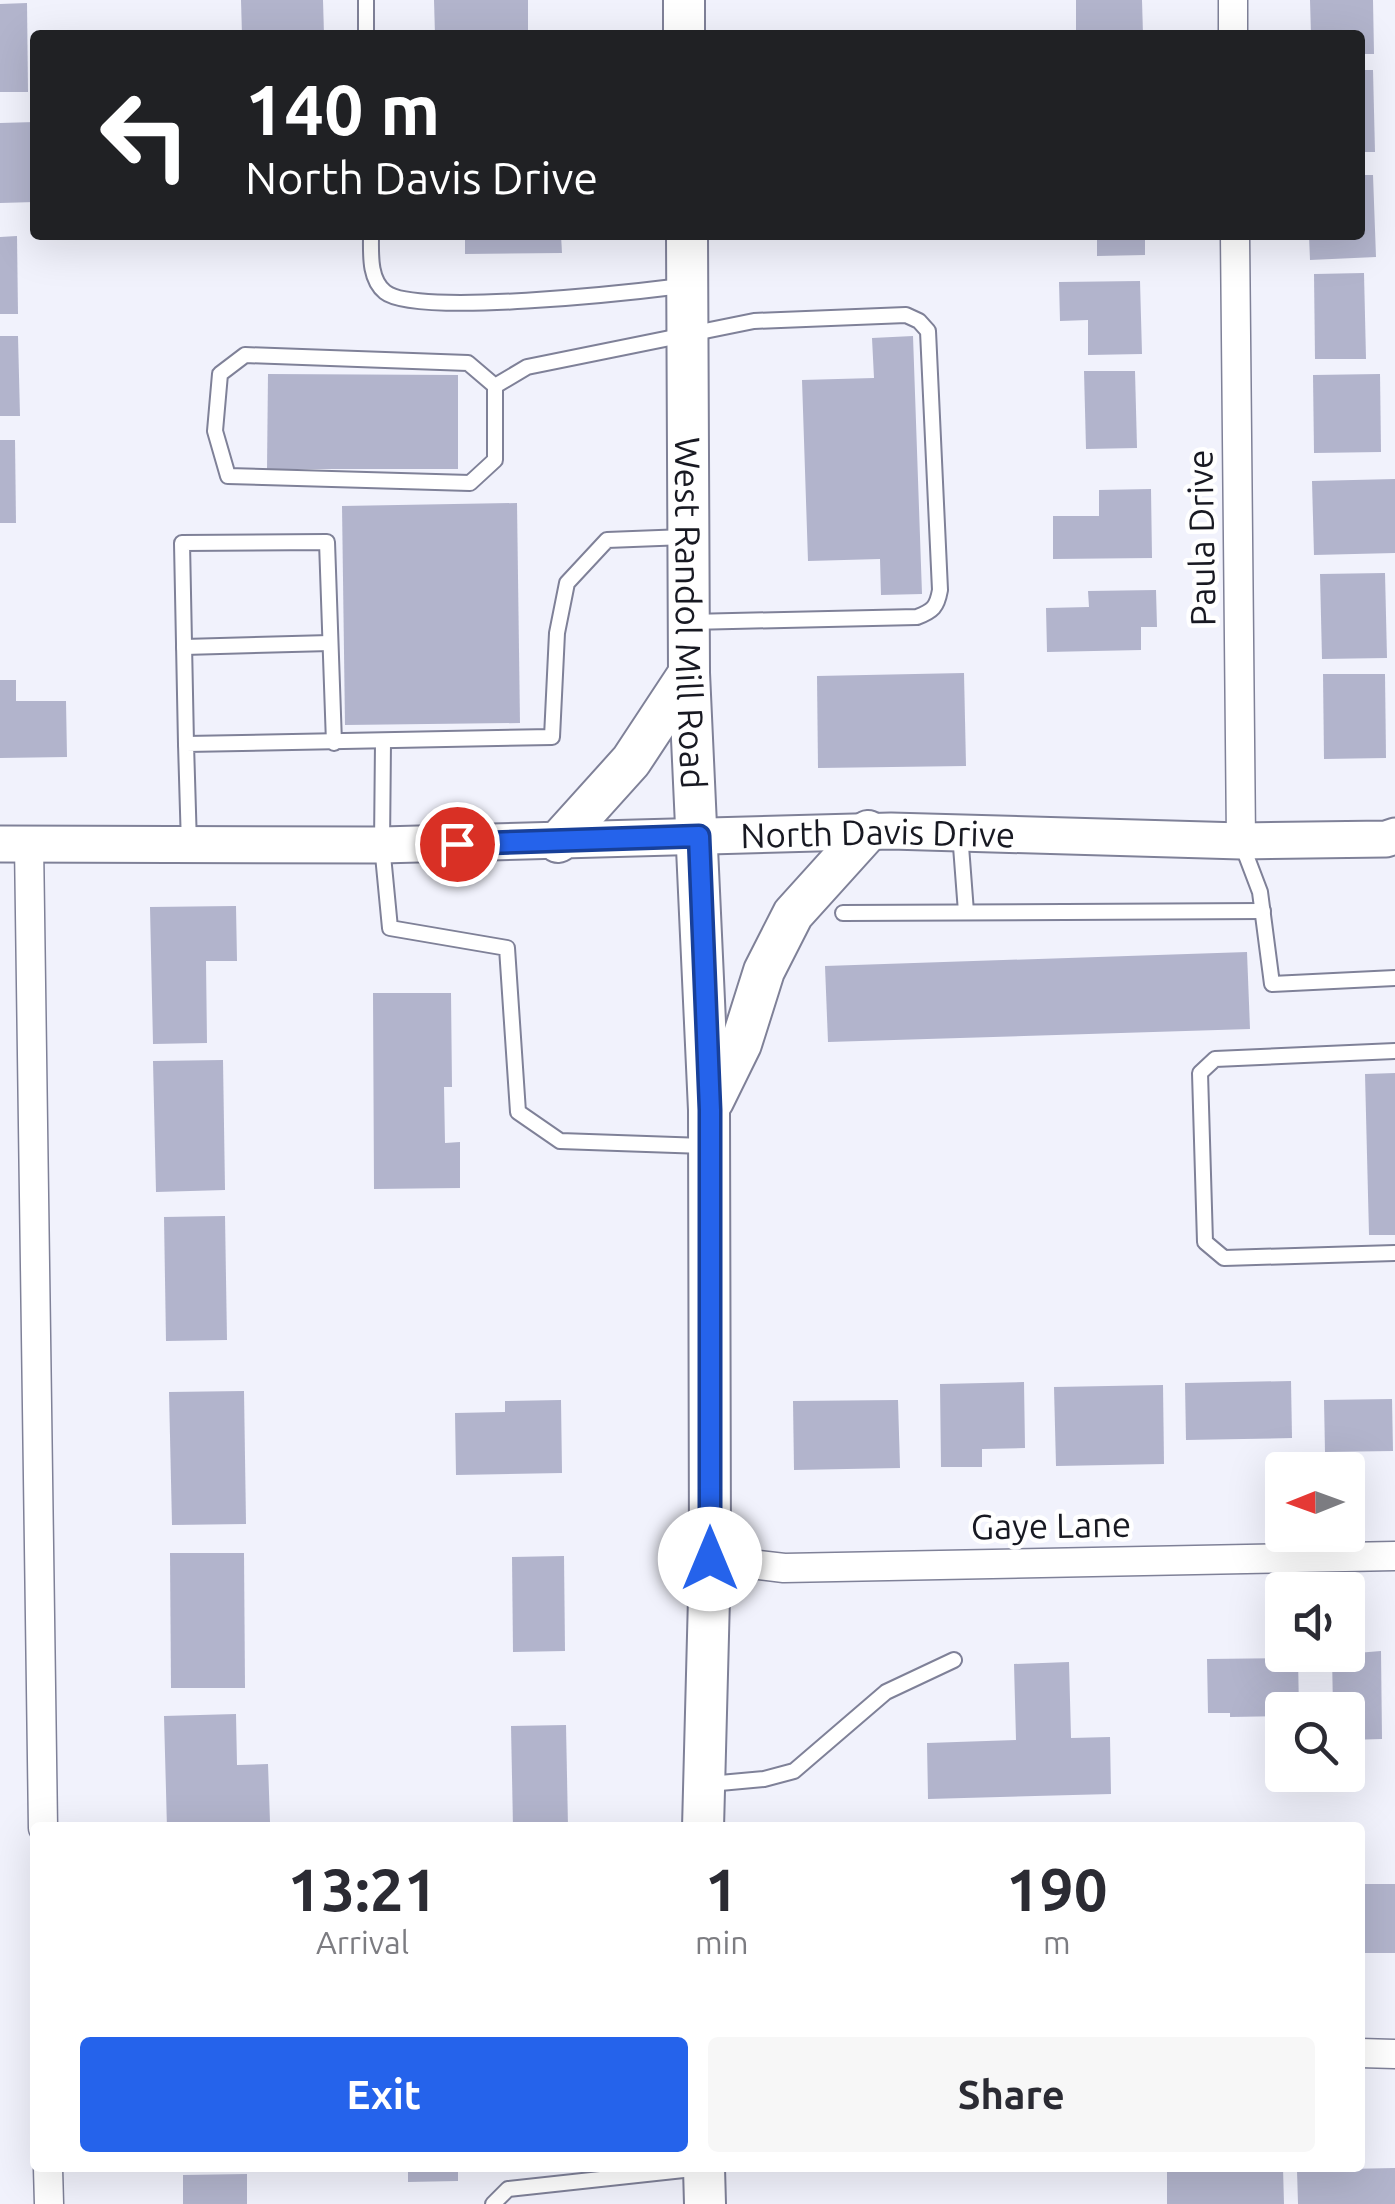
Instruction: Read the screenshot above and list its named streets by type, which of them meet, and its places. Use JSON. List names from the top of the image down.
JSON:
{
  "streets": {
    "main road": ["West Randol Mill Road"],
    "street": ["Paula Drive", "North Davis Drive", "Gaye Lane"]
  },
  "crossings": [
    ["Paula Drive", "North Davis Drive"],
    ["West Randol Mill Road", "North Davis Drive"],
    ["West Randol Mill Road", "Gaye Lane"]
  ],
  "north": "left",
  "page": {
    "turn": ["140 m", "North Davis Drive"],
    "eta": [
      "13:21",
      "Arrival",
      "1",
      "min",
      "190",
      "m"
    ],
    "buttons": ["Exit", "Share"]
  }
}
